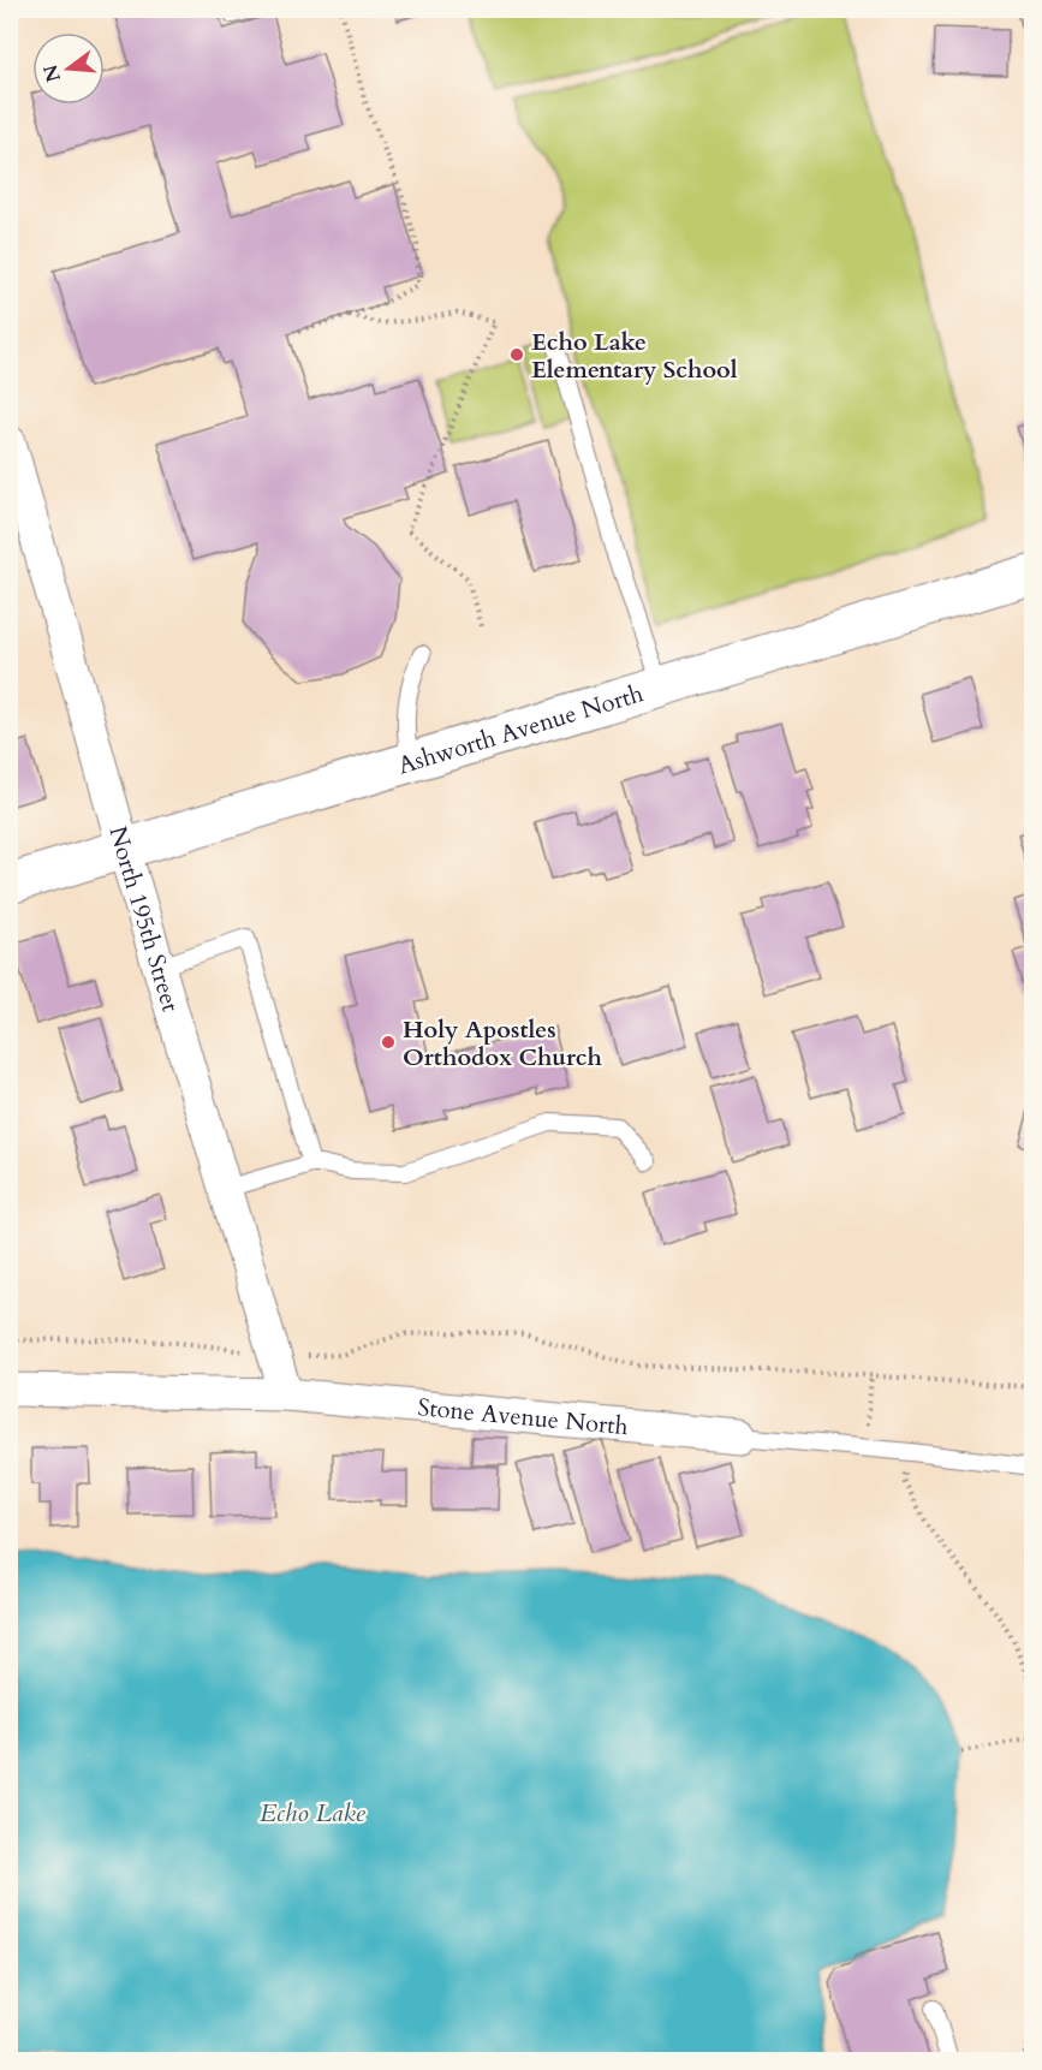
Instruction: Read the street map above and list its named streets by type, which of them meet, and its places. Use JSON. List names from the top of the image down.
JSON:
{
  "streets": {
    "street": ["Ashworth Avenue North", "North 195th Street", "Stone Avenue North"]
  },
  "crossings": [
    ["Ashworth Avenue North", "North 195th Street"],
    ["North 195th Street", "Stone Avenue North"]
  ],
  "water": ["Echo Lake"],
  "places": ["Echo Lake Elementary School", "Holy Apostles Orthodox Church"],
  "north": "left"
}
